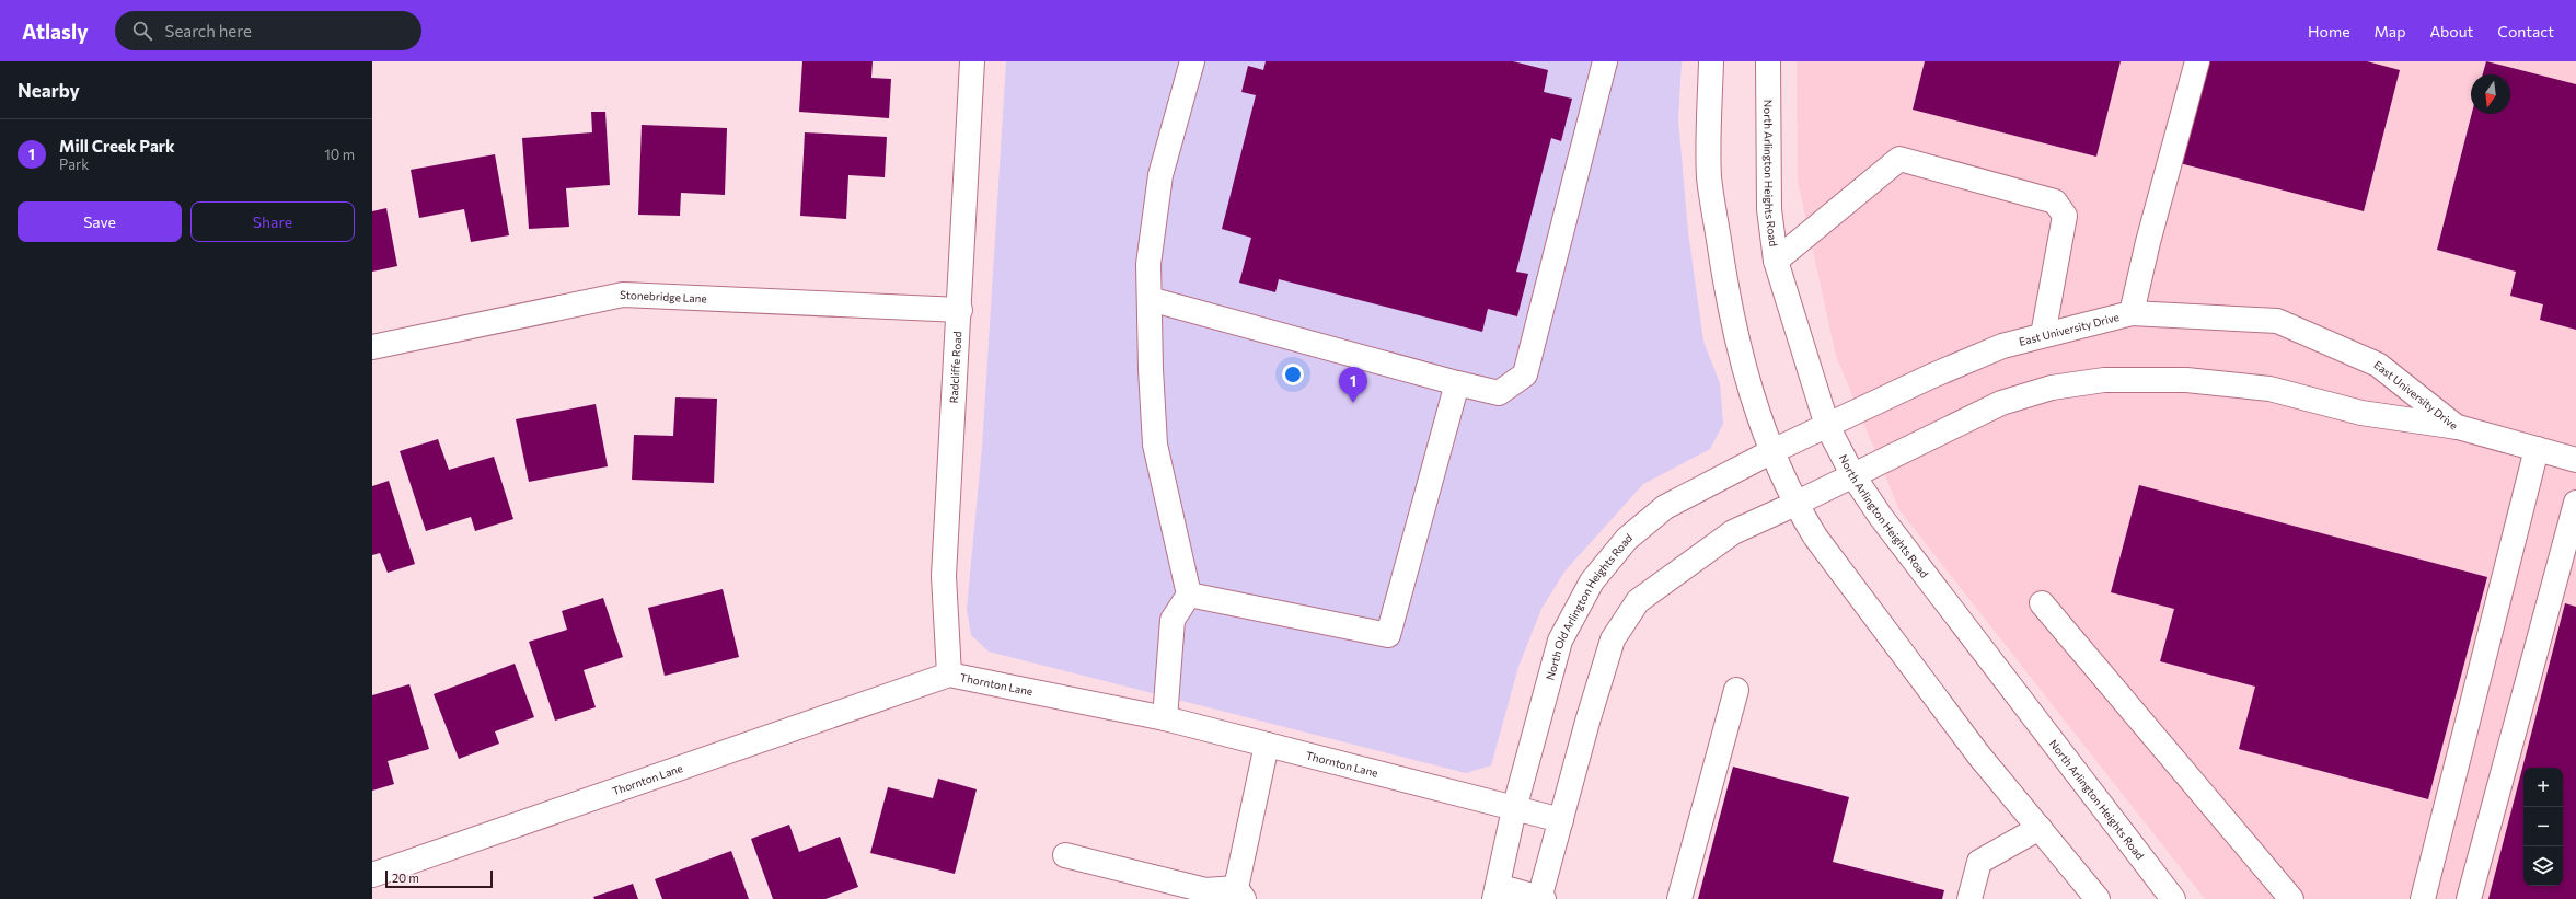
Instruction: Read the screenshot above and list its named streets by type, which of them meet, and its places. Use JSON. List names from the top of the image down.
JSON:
{
  "streets": {
    "street": [
      "North Arlington Heights Road",
      "Stonebridge Lane",
      "East University Drive",
      "Radcliffe Road",
      "North Old Arlington Heights Road",
      "Thornton Lane"
    ]
  },
  "crossings": [
    ["North Arlington Heights Road", "East University Drive"],
    ["North Arlington Heights Road", "North Old Arlington Heights Road"],
    ["Stonebridge Lane", "Radcliffe Road"],
    ["East University Drive", "North Old Arlington Heights Road"],
    ["Radcliffe Road", "Thornton Lane"],
    ["North Old Arlington Heights Road", "Thornton Lane"]
  ],
  "scale_bar": "20 m",
  "north": "bottom",
  "page": {
    "header": "Atlasly",
    "search": "Search here",
    "nav": [
      "Home",
      "Map",
      "About",
      "Contact"
    ],
    "heading": "Nearby",
    "list": [
      {
        "mark": "1",
        "name": "Mill Creek Park",
        "note": "Park",
        "value": "10 m"
      }
    ],
    "buttons": ["Save", "Share"],
    "pins": "1",
    "map_buttons": ["+", "−"],
    "scale": "20 m"
  }
}
